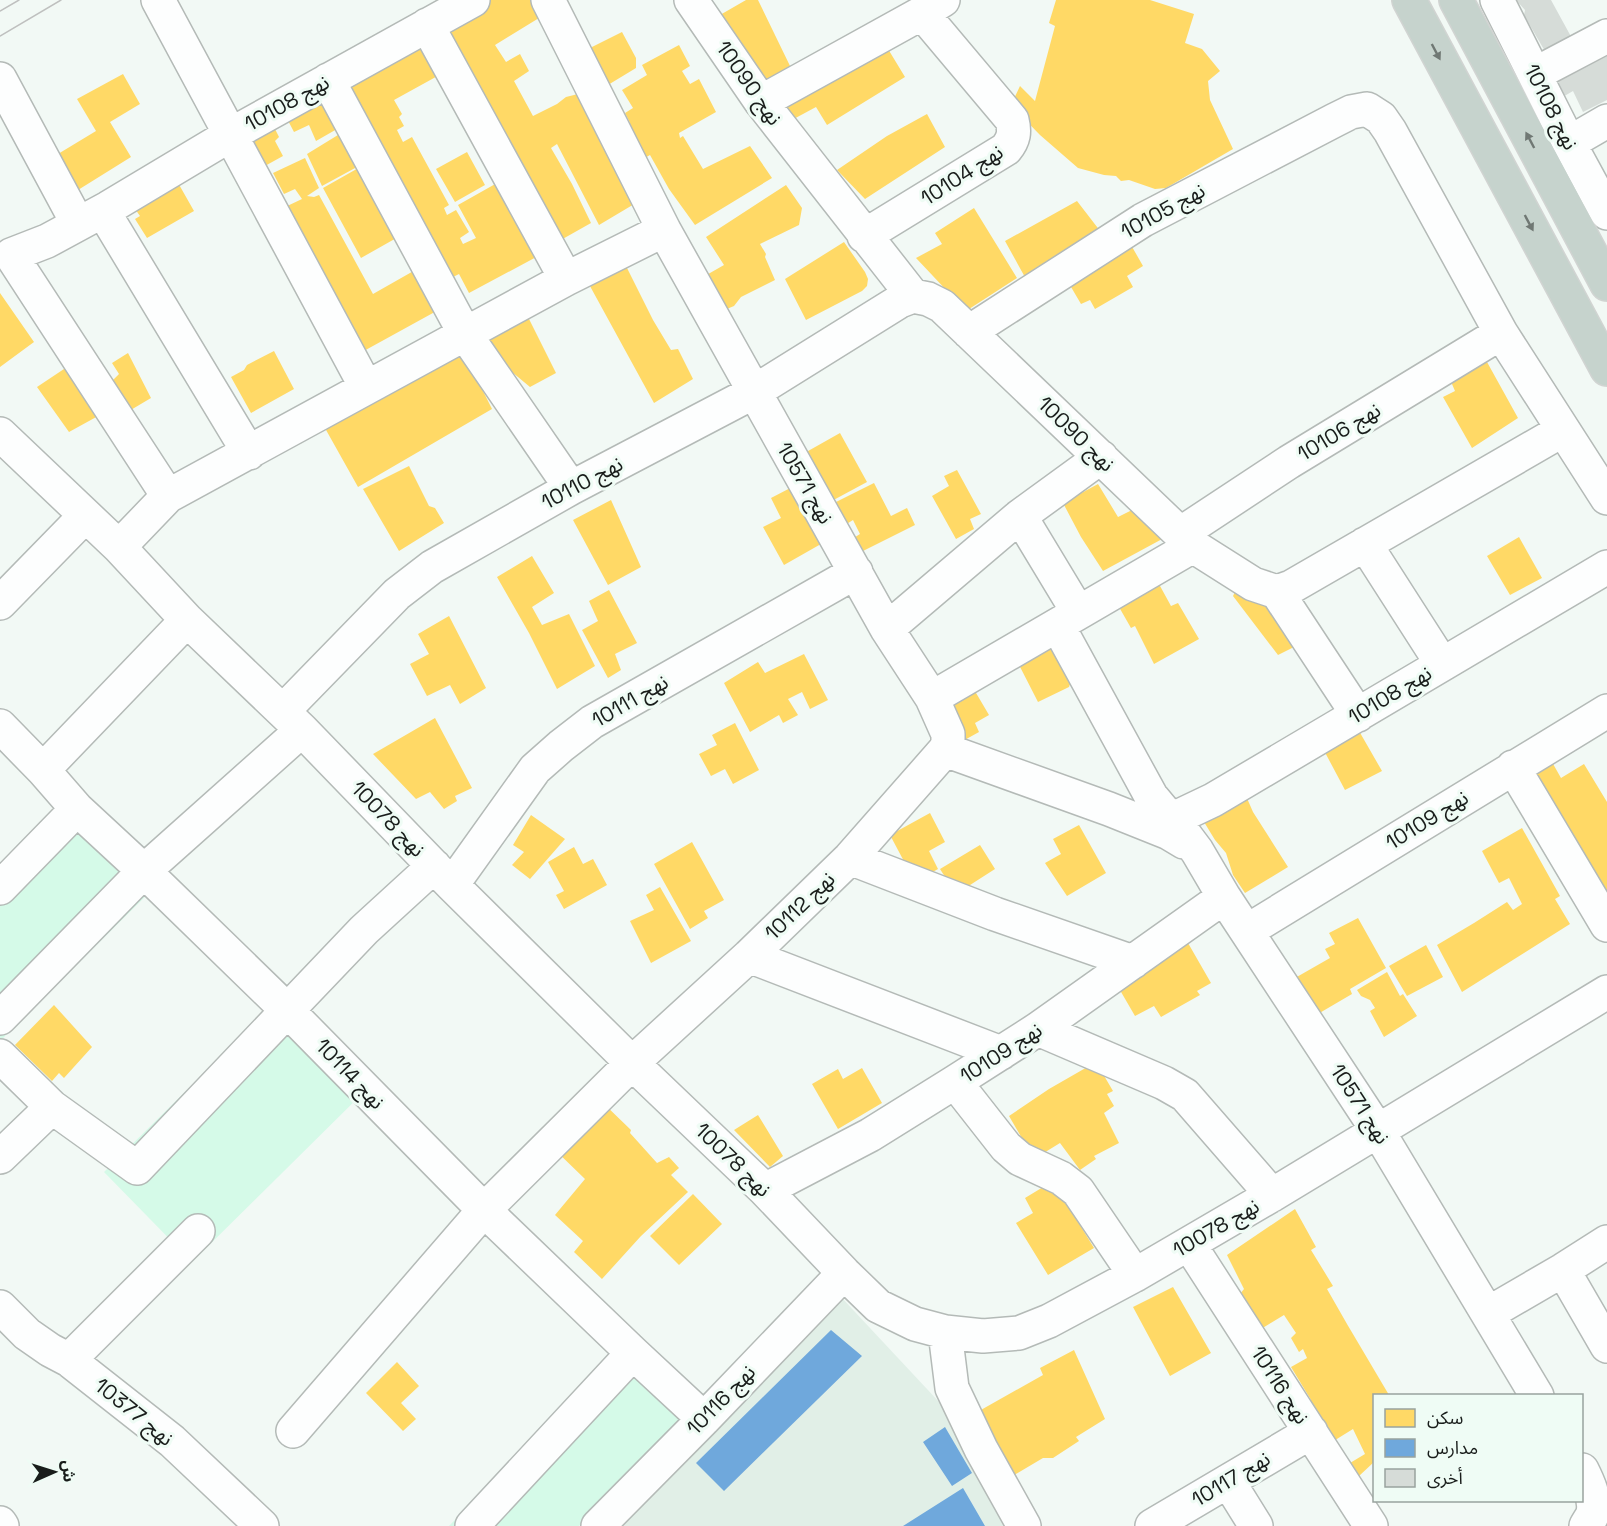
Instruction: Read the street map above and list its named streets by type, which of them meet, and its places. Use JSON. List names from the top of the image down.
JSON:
{
  "streets": {
    "street": [
      "نهج 10090",
      "نهج 10108",
      "نهج 10104",
      "نهج 10105",
      "نهج 10106",
      "نهج 10110",
      "نهج 10571",
      "نهج 10111",
      "نهج 10078",
      "نهج 10109",
      "نهج 10112",
      "نهج 10114",
      "نهج 10116",
      "نهج 10377",
      "نهج 10117"
    ]
  },
  "crossings": [
    ["نهج 10090", "نهج 10104"],
    ["نهج 10090", "نهج 10105"],
    ["نهج 10090", "نهج 10106"],
    ["نهج 10090", "نهج 10110"],
    ["نهج 10108", "نهج 10571"],
    ["نهج 10105", "نهج 10106"],
    ["نهج 10106", "نهج 10571"],
    ["نهج 10110", "نهج 10571"],
    ["نهج 10110", "نهج 10078"],
    ["نهج 10110", "نهج 10114"],
    ["نهج 10571", "نهج 10111"],
    ["نهج 10571", "نهج 10078"],
    ["نهج 10571", "نهج 10109"],
    ["نهج 10571", "نهج 10112"],
    ["نهج 10111", "نهج 10078"],
    ["نهج 10111", "نهج 10114"],
    ["نهج 10078", "نهج 10109"],
    ["نهج 10078", "نهج 10112"],
    ["نهج 10078", "نهج 10116"],
    ["نهج 10112", "نهج 10114"],
    ["نهج 10114", "نهج 10116"],
    ["نهج 10116", "نهج 10117"]
  ],
  "legend": ["سكن", "مدارس", "أخرى"],
  "north": "right"
}
